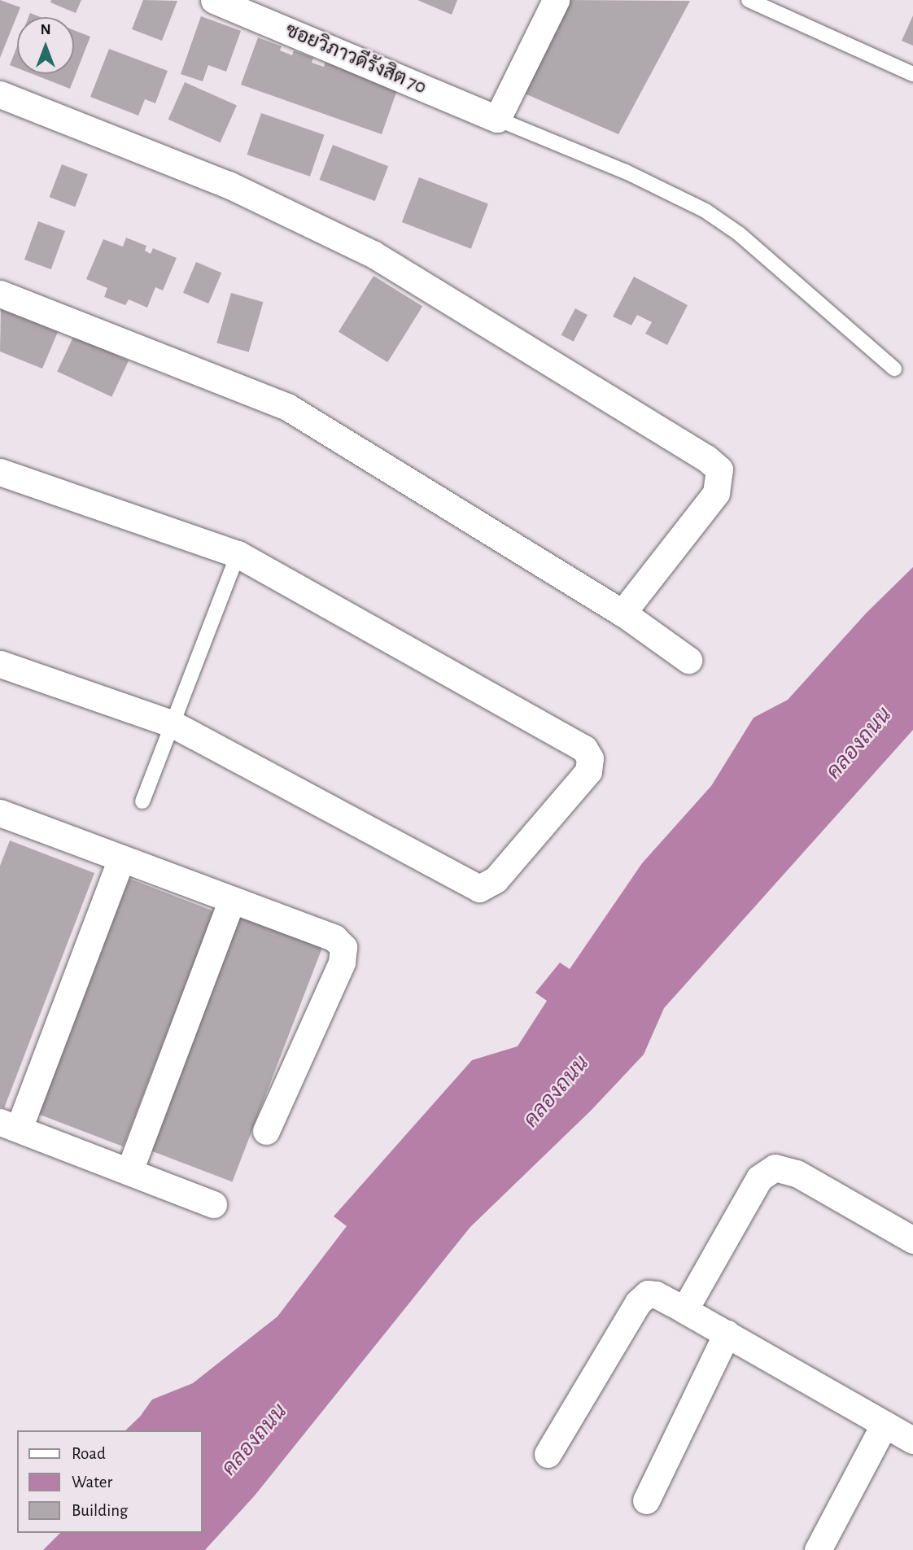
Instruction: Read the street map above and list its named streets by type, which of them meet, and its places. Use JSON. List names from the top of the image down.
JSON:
{
  "streets": {
    "street": ["ซอยวิภาวดีรังสิต 70"]
  },
  "water": ["คลองถนน"],
  "legend": ["Road", "Water", "Building"],
  "north": "top"
}
